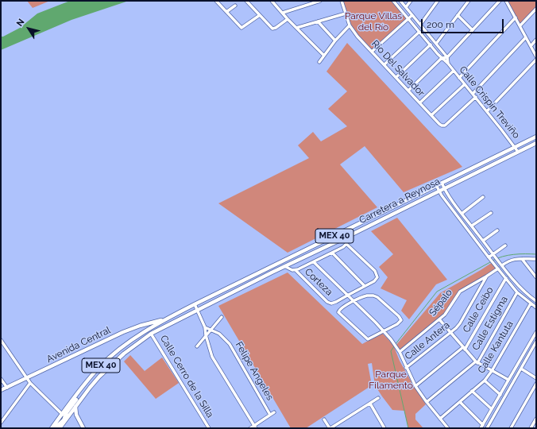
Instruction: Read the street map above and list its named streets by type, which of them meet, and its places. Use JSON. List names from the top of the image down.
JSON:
{
  "streets": {
    "main road": ["Carretera a Reynosa", "MEX 40", "Avenida Central"],
    "street": [
      "Río Del Salvador",
      "Calle Crispín Treviño",
      "Corteza",
      "Sépalo",
      "Calle Ceibo",
      "Calle Estigma",
      "Calle Antera",
      "Calle Kantuta",
      "Felipe Angeles",
      "Calle Cerro de la Silla"
    ]
  },
  "crossings": [
    ["Río Del Salvador", "Calle Crispín Treviño"],
    ["Calle Crispín Treviño", "Carretera a Reynosa"],
    ["Carretera a Reynosa", "MEX 40"],
    ["Carretera a Reynosa", "Avenida Central"],
    ["Carretera a Reynosa", "Calle Cerro de la Silla"],
    ["MEX 40", "Avenida Central"],
    ["MEX 40", "Calle Cerro de la Silla"],
    ["Sépalo", "Calle Antera"]
  ],
  "parks": ["Parque Villas del Río", "Parque Filamento"],
  "scale_bar": "200 m",
  "north": "top left"
}
